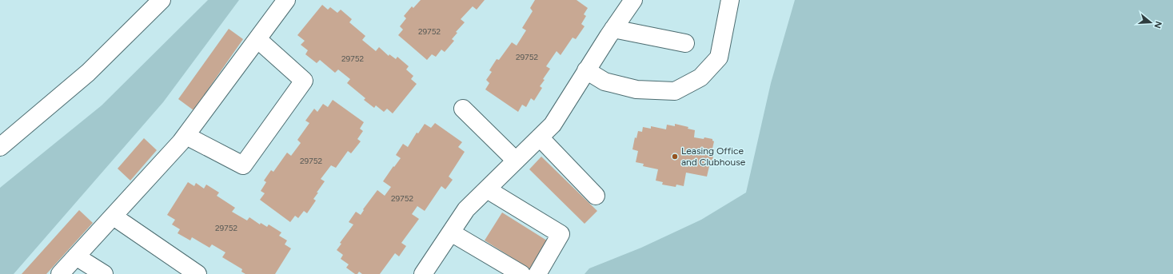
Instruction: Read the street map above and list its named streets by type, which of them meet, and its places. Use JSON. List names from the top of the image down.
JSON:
{
  "places": ["Leasing Office and Clubhouse"],
  "house_numbers": [
    "29752",
    "29752",
    "29752",
    "29752",
    "29752",
    "29752"
  ],
  "north": "right"
}
